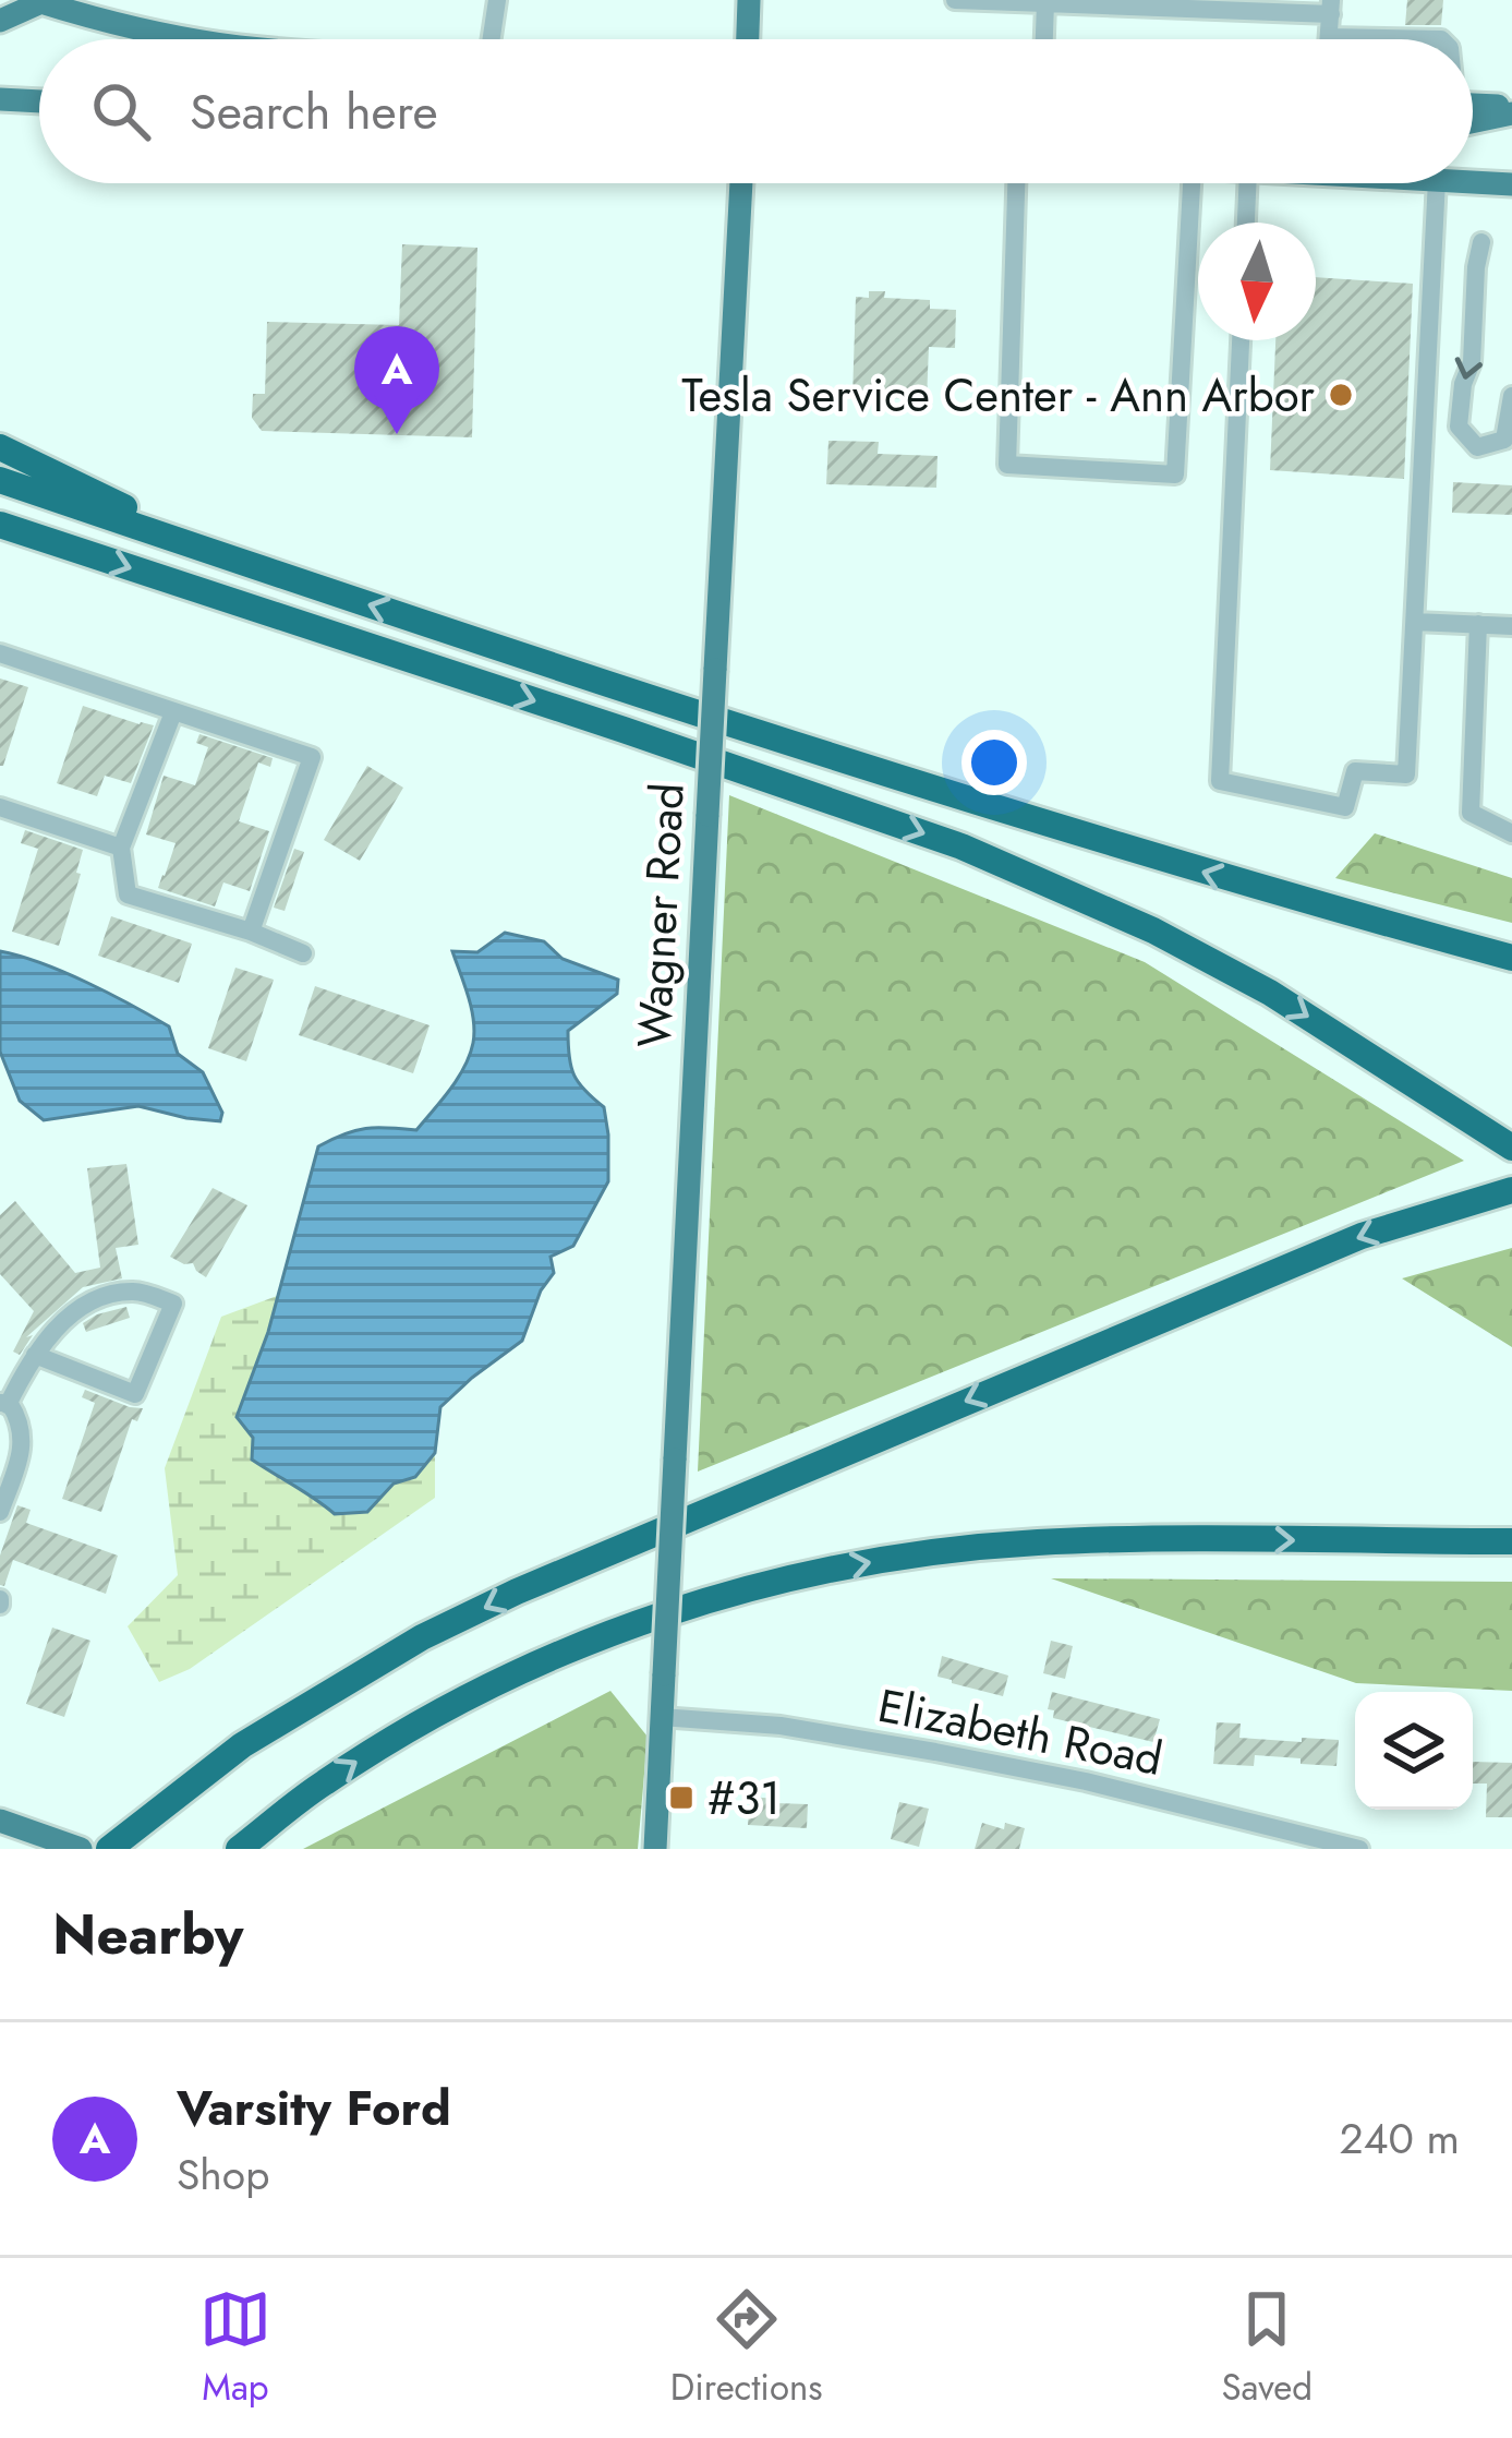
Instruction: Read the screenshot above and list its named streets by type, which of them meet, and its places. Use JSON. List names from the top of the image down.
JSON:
{
  "streets": {
    "main road": ["Wagner Road"],
    "street": ["Elizabeth Road"]
  },
  "crossings": [
    ["Wagner Road", "Elizabeth Road"]
  ],
  "places": {
    "other": ["Tesla Service Center - Ann Arbor"],
    "transit": ["#31"]
  },
  "north": "bottom",
  "page": {
    "search": "Search here",
    "pins": "A",
    "heading": "Nearby",
    "list": [
      {
        "mark": "A",
        "name": "Varsity Ford",
        "note": "Shop",
        "value": "240 m"
      }
    ],
    "nav": ["Map", "Directions", "Saved"]
  }
}
